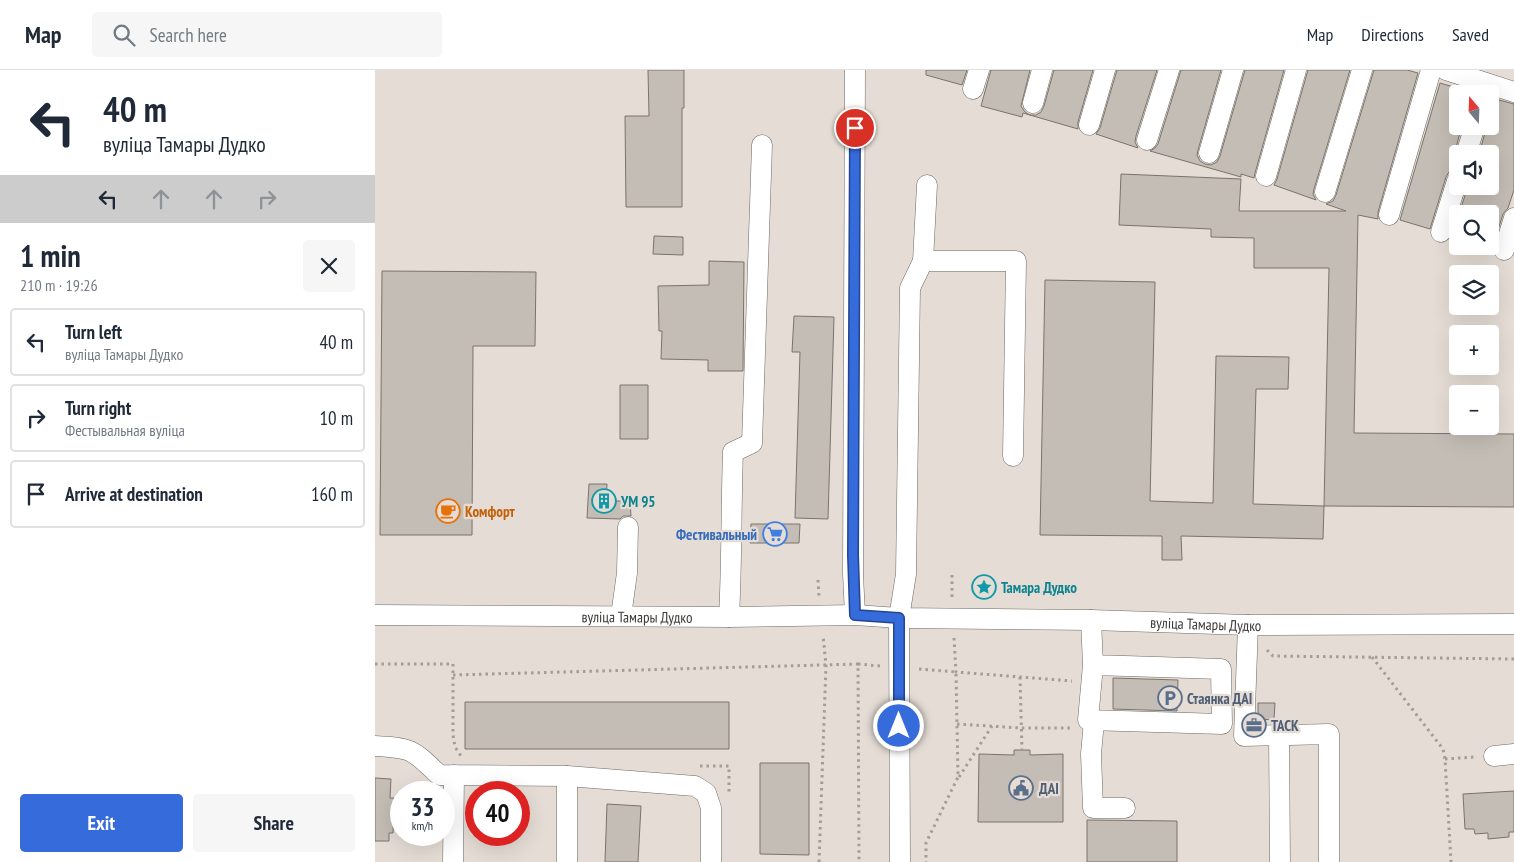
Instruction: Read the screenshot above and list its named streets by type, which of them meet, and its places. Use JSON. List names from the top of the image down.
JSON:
{
  "streets": {
    "street": ["вуліца Тамары Дудко"]
  },
  "places": {
    "building": ["УМ 95"],
    "cafe": ["Комфорт"],
    "supermarket": ["Фестивальный"],
    "place": ["Тамара Дудко"],
    "parking": ["Стаянка ДАІ"],
    "office": ["ТАСК"],
    "public building": ["ДАІ"]
  },
  "north": "top",
  "page": {
    "header": "Map",
    "search": "Search here",
    "nav": ["Map", "Directions", "Saved"],
    "turn": ["40 m", "вуліца Тамары Дудко"],
    "map_buttons": ["+", "−"],
    "heading": ["1 min", "210 m · 19:26"],
    "list": [
      {
        "name": "Turn left",
        "note": "вуліца Тамары Дудко",
        "value": "40 m"
      },
      {
        "name": "Turn right",
        "note": "Фестывальная вуліца",
        "value": "10 m"
      },
      {
        "name": "Arrive at destination",
        "value": "160 m"
      }
    ],
    "speed": "33 km/h",
    "limit": "40",
    "buttons": ["Exit", "Share"]
  }
}
